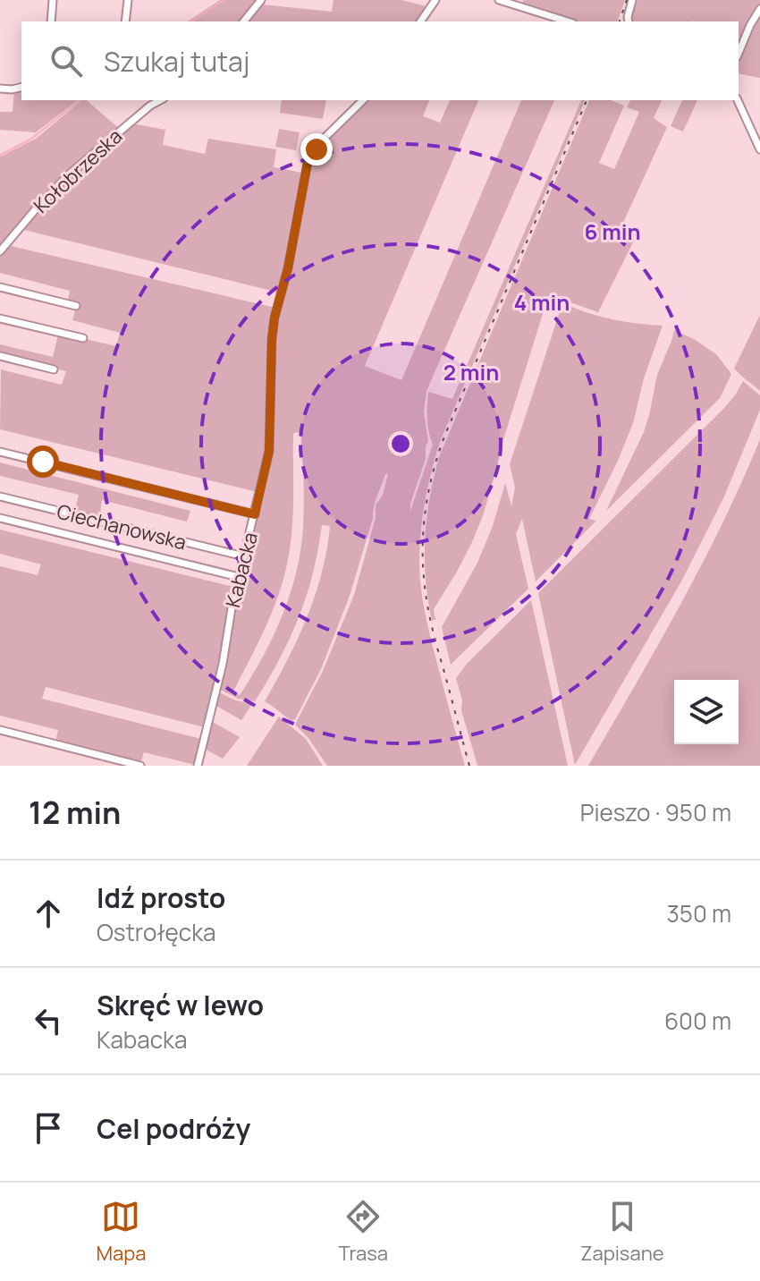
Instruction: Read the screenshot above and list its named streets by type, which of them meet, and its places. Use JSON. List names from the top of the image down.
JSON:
{
  "streets": {
    "street": ["Kołobrzeska", "Ciechanowska", "Kabacka"]
  },
  "crossings": [
    ["Ciechanowska", "Kabacka"]
  ],
  "page": {
    "search": "Szukaj tutaj",
    "heading": ["12 min", "Pieszo · 950 m"],
    "list": [
      ["Idź prosto", "Ostrołęcka", "350 m"],
      ["Skręć w lewo", "Kabacka", "600 m"],
      "Cel podróży"
    ],
    "nav": ["Mapa", "Trasa", "Zapisane"]
  },
  "rings": ["6 min", "4 min", "2 min"]
}
